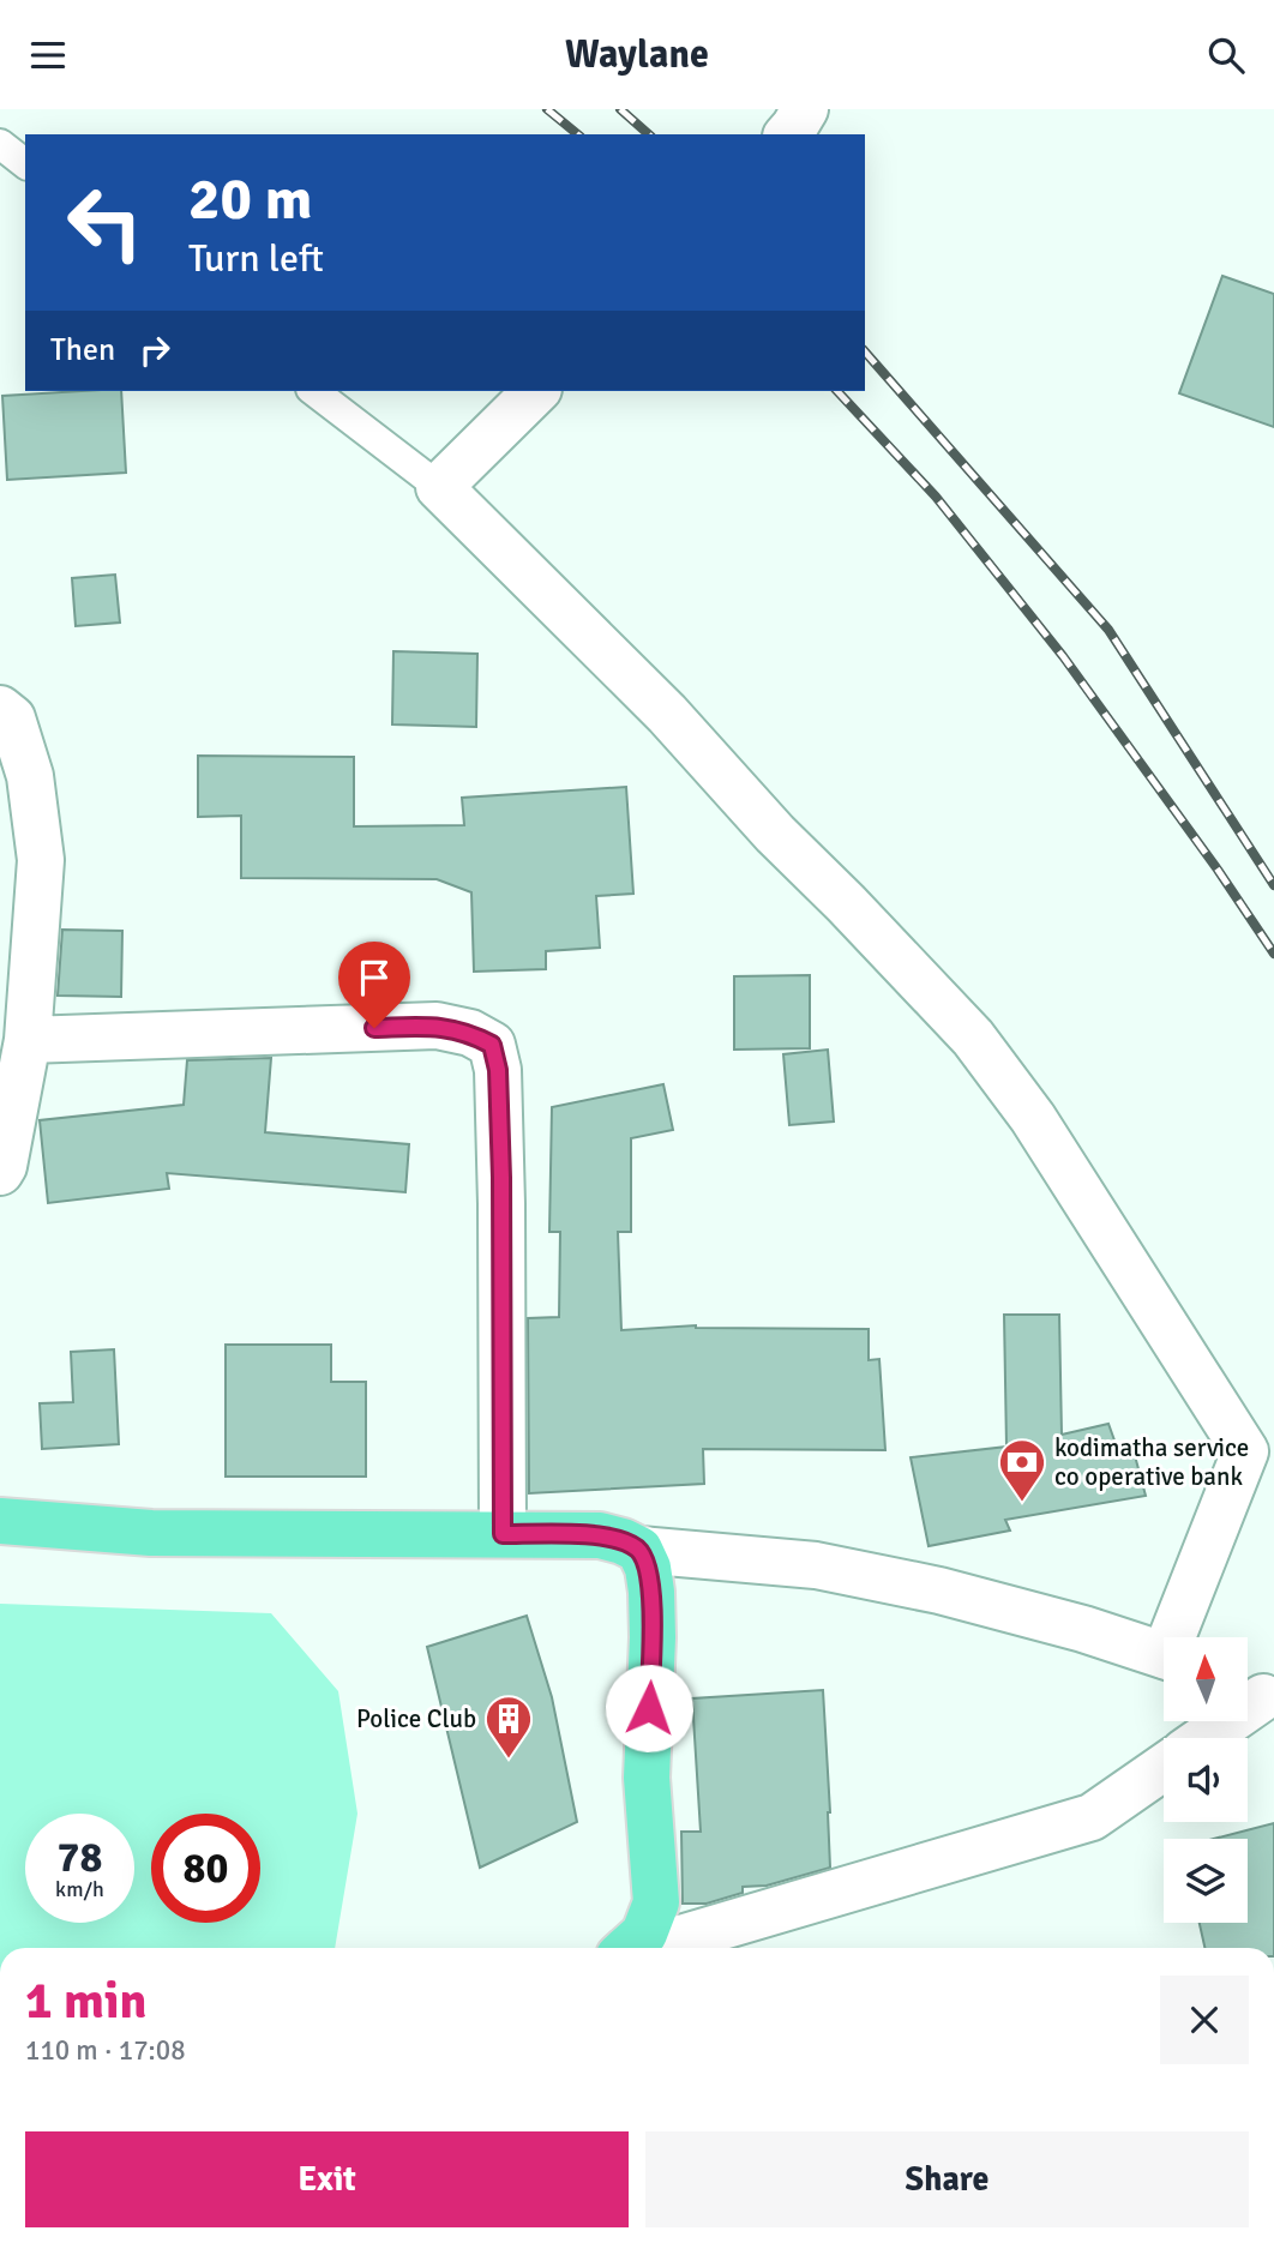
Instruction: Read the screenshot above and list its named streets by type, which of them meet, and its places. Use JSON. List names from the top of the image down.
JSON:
{
  "places": {
    "bank": ["kodimatha service co operative bank"],
    "building": ["Police Club"]
  },
  "north": "top",
  "page": {
    "header": "Waylane",
    "turn": ["20 m", "Turn left"],
    "then": "Then",
    "speed": "78 km/h",
    "limit": "80",
    "heading": ["1 min", "110 m · 17:08"],
    "buttons": ["Exit", "Share"]
  }
}
